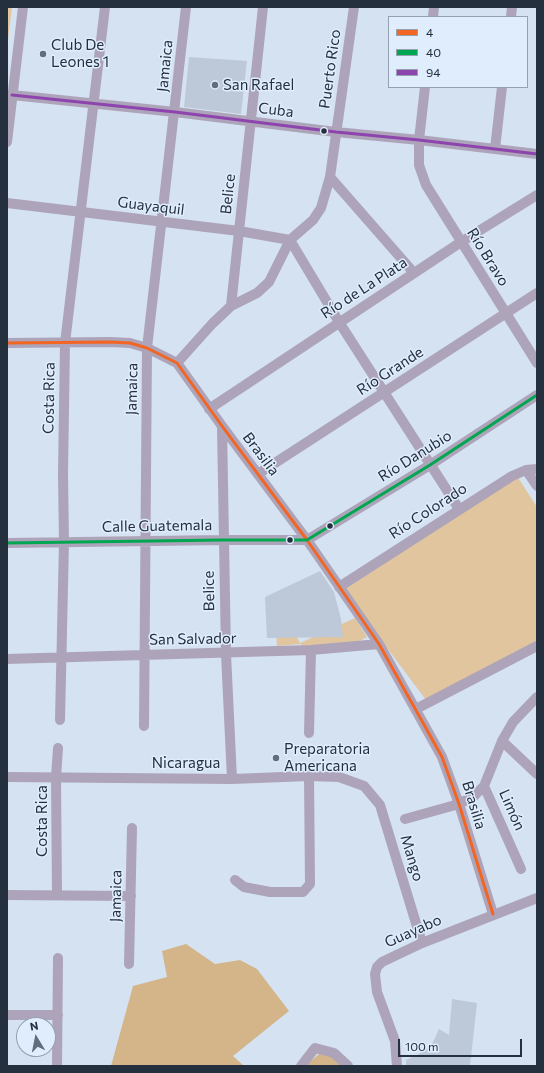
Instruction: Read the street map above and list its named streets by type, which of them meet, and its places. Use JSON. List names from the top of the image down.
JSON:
{
  "streets": {
    "street": [
      "Jamaica",
      "Puerto Rico",
      "Cuba",
      "Belice",
      "Guayaquil",
      "Río Bravo",
      "Río de La Plata",
      "Río Grande",
      "Costa Rica",
      "Brasilia",
      "Río Danubio",
      "Río Colorado",
      "Calle Guatemala",
      "San Salvador",
      "Nicaragua",
      "Limón",
      "Mango",
      "Guayabo"
    ]
  },
  "crossings": [
    ["Jamaica", "Cuba"],
    ["Jamaica", "Guayaquil"],
    ["Jamaica", "Brasilia"],
    ["Jamaica", "Calle Guatemala"],
    ["Jamaica", "San Salvador"],
    ["Puerto Rico", "Cuba"],
    ["Puerto Rico", "Guayaquil"],
    ["Cuba", "Belice"],
    ["Cuba", "Río Bravo"],
    ["Cuba", "Costa Rica"],
    ["Belice", "Guayaquil"],
    ["Belice", "Brasilia"],
    ["Belice", "Calle Guatemala"],
    ["Belice", "San Salvador"],
    ["Belice", "Nicaragua"],
    ["Guayaquil", "Costa Rica"],
    ["Río Bravo", "Río de La Plata"],
    ["Río Bravo", "Río Grande"],
    ["Río de La Plata", "Brasilia"],
    ["Río Grande", "Brasilia"],
    ["Costa Rica", "Brasilia"],
    ["Costa Rica", "Calle Guatemala"],
    ["Costa Rica", "San Salvador"],
    ["Costa Rica", "Nicaragua"],
    ["Brasilia", "Río Danubio"],
    ["Brasilia", "Río Colorado"],
    ["Brasilia", "Calle Guatemala"],
    ["Brasilia", "San Salvador"],
    ["Brasilia", "Guayabo"],
    ["Río Danubio", "Calle Guatemala"],
    ["Nicaragua", "Mango"],
    ["Mango", "Guayabo"]
  ],
  "places": ["Club De Leones 1", "San Rafael", "Preparatoria Americana"],
  "lines": ["transit line 94", "transit line 4", "transit line 40"],
  "legend": ["4", "40", "94"],
  "scale_bar": "100 m",
  "north": "top"
}
